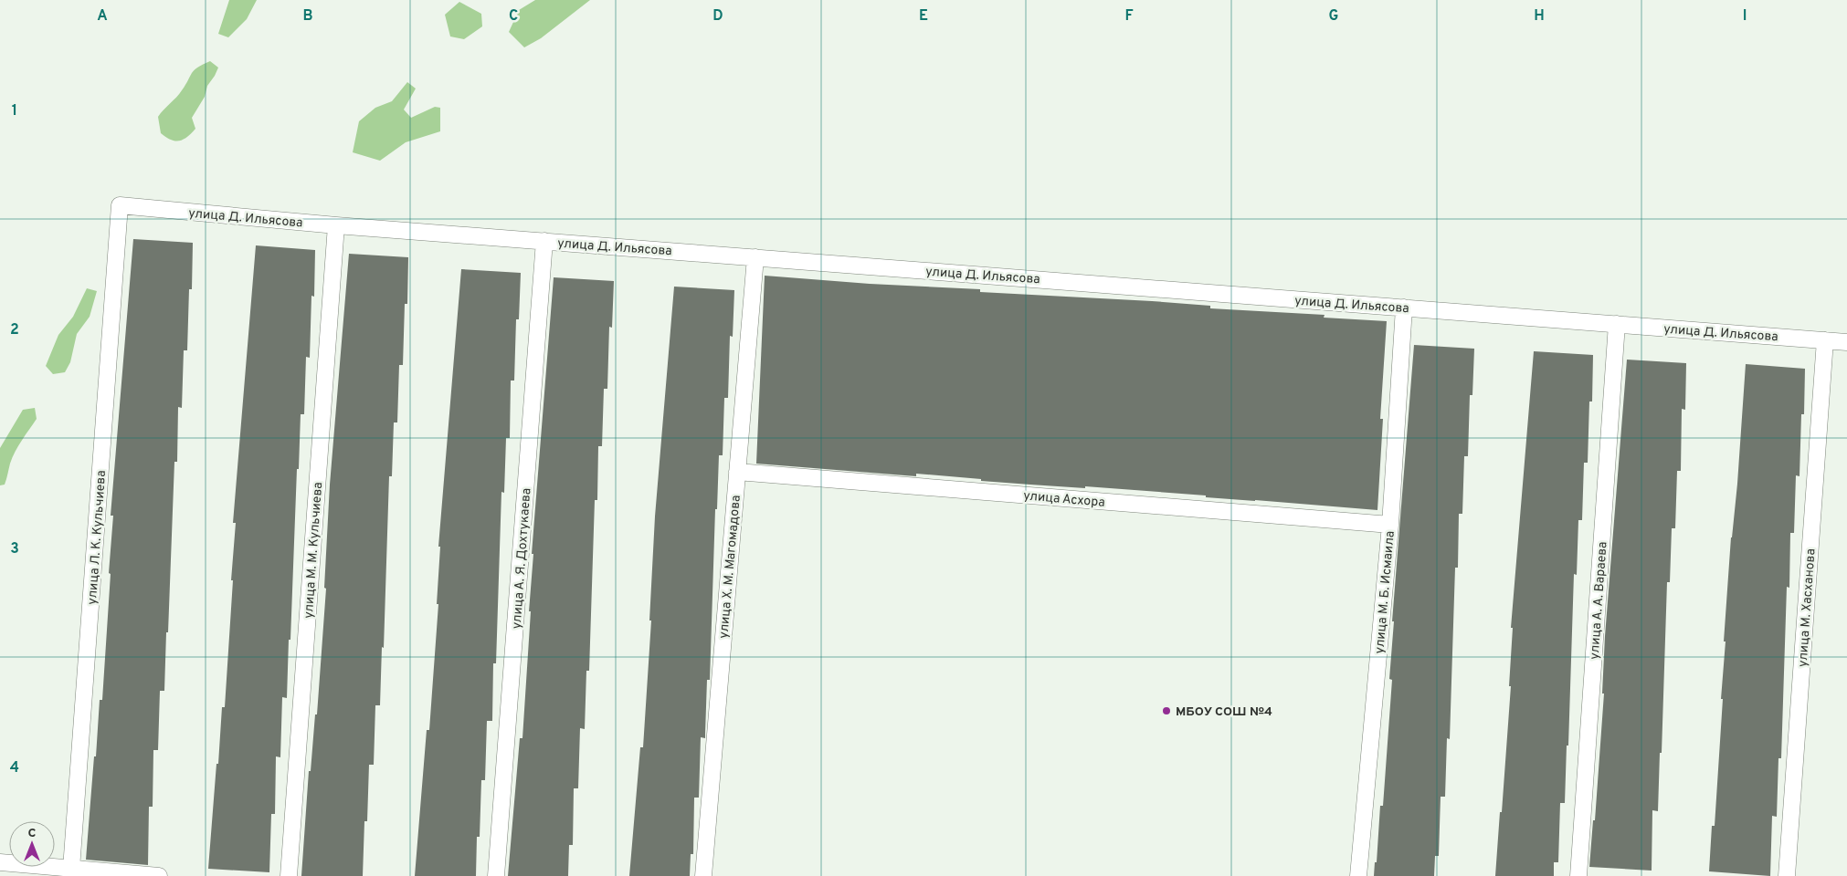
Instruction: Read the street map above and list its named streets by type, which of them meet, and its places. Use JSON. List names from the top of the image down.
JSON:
{
  "streets": {
    "street": [
      "улица Д. Ильясова",
      "улица Асхора",
      "улица Л. К. Кульчиева",
      "улица М. М. Кульчиева",
      "улица А. Я. Дохтукаева",
      "улица Х. М. Магомадова",
      "улица М. Б. Исмаила",
      "улица А. А. Вараева",
      "улица М. Хасханова"
    ]
  },
  "crossings": [
    ["улица Д. Ильясова", "улица Л. К. Кульчиева"],
    ["улица Д. Ильясова", "улица М. М. Кульчиева"],
    ["улица Д. Ильясова", "улица А. Я. Дохтукаева"],
    ["улица Д. Ильясова", "улица Х. М. Магомадова"],
    ["улица Д. Ильясова", "улица М. Б. Исмаила"],
    ["улица Д. Ильясова", "улица А. А. Вараева"],
    ["улица Д. Ильясова", "улица М. Хасханова"],
    ["улица Асхора", "улица Х. М. Магомадова"],
    ["улица Асхора", "улица М. Б. Исмаила"]
  ],
  "places": ["МБОУ СОШ №4"],
  "north": "top",
  "grid": {
    "columns": [
      "A",
      "B",
      "C",
      "D",
      "E",
      "F",
      "G",
      "H",
      "I"
    ],
    "rows": [
      "1",
      "2",
      "3",
      "4"
    ]
  }
}
